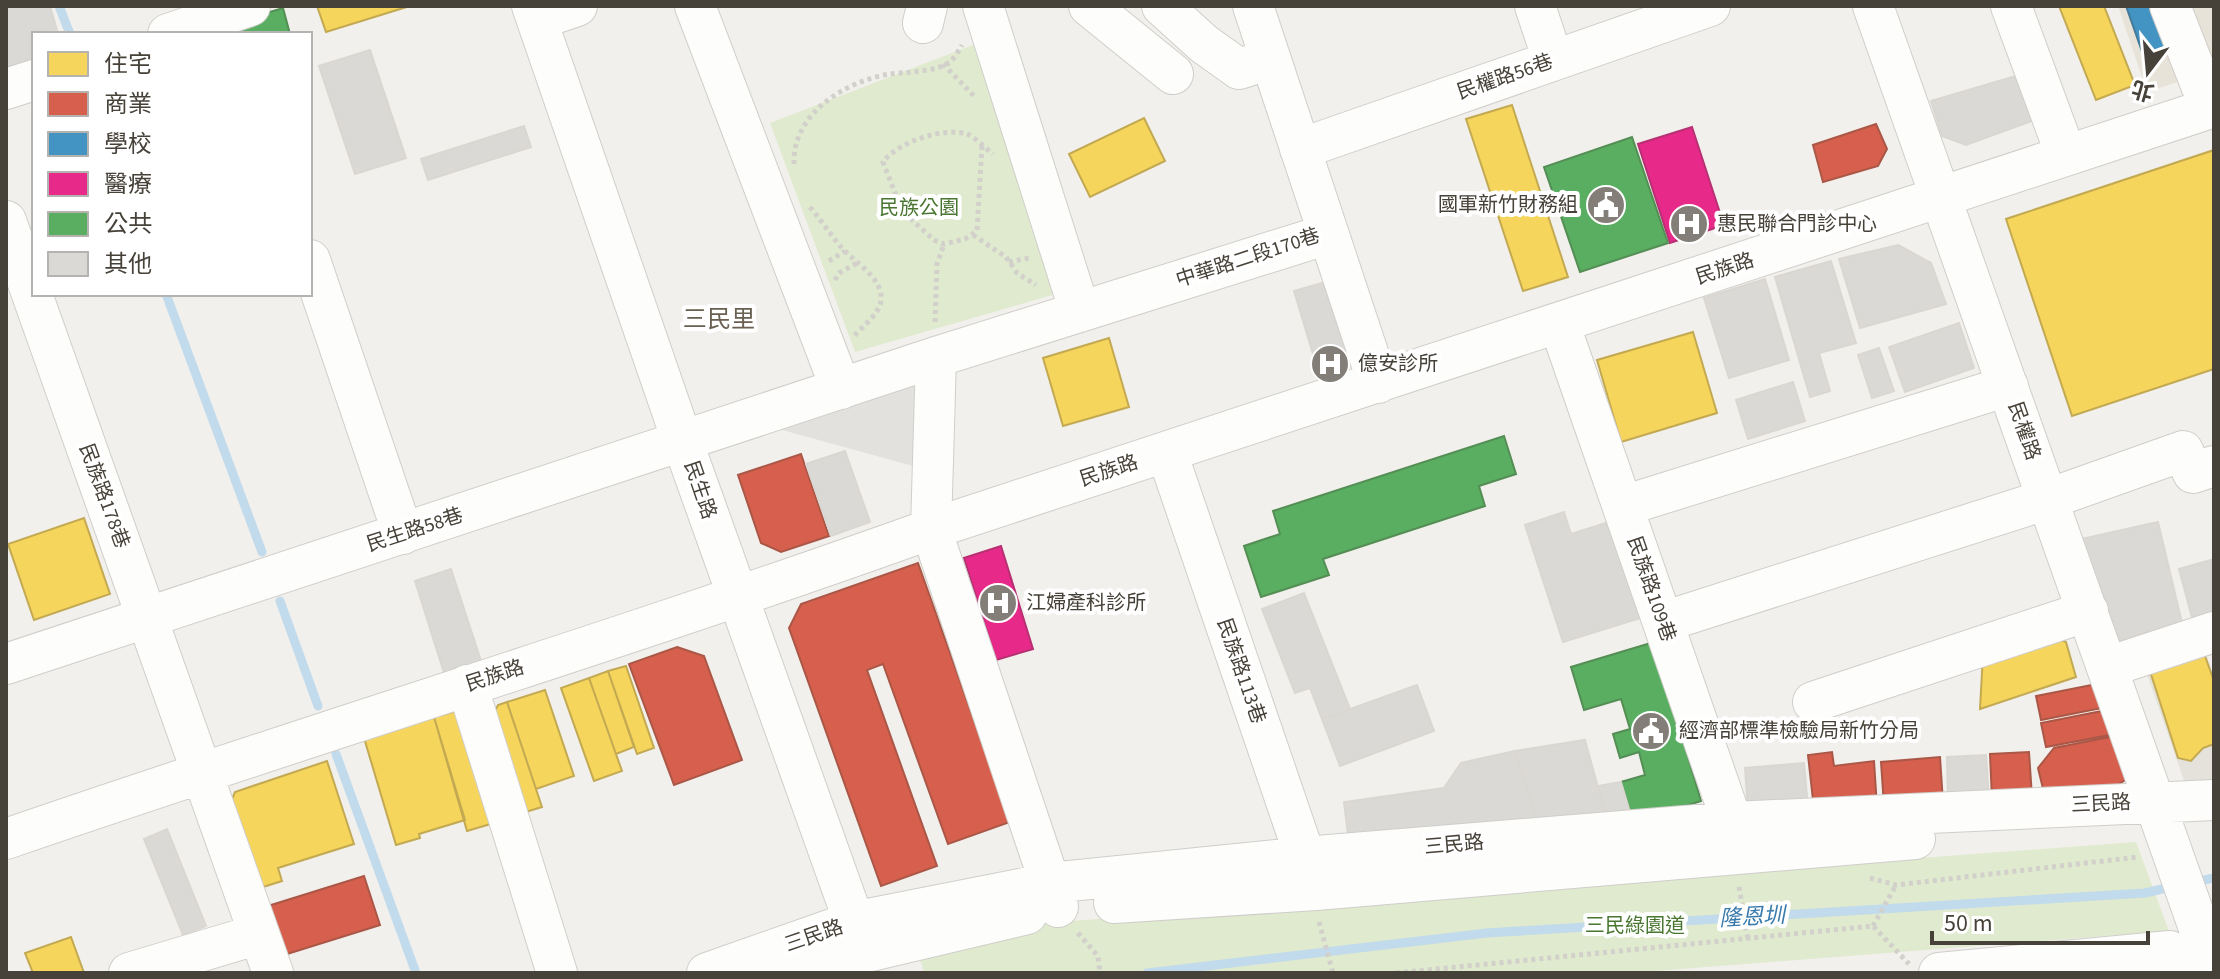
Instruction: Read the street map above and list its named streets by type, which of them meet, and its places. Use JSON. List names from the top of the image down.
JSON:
{
  "streets": {
    "street": [
      "民權路56巷",
      "中華路二段170巷",
      "民族路",
      "民權路",
      "民生路",
      "民族路178巷",
      "民生路58巷",
      "民族路109巷",
      "民族路113巷",
      "三民路"
    ]
  },
  "crossings": [
    ["民權路56巷", "中華路二段170巷"],
    ["中華路二段170巷", "民生路58巷"],
    ["民族路", "民權路"],
    ["民族路", "民生路"],
    ["民族路", "民族路178巷"],
    ["民族路", "民族路109巷"],
    ["民族路", "民族路113巷"],
    ["民權路", "三民路"],
    ["民生路", "民生路58巷"],
    ["民生路", "三民路"],
    ["民族路178巷", "民生路58巷"],
    ["民族路109巷", "三民路"],
    ["民族路113巷", "三民路"]
  ],
  "districts": ["三民里"],
  "water": ["隆恩圳"],
  "parks": ["民族公園", "三民綠園道"],
  "places": {
    "public building": ["國軍新竹財務組", "經濟部標準檢驗局新竹分局"],
    "hospital": ["惠民聯合門診中心", "億安診所", "江婦產科診所"]
  },
  "legend": [
    "住宅",
    "商業",
    "學校",
    "醫療",
    "公共",
    "其他"
  ],
  "scale_bar": "50 m",
  "north": "bottom"
}
